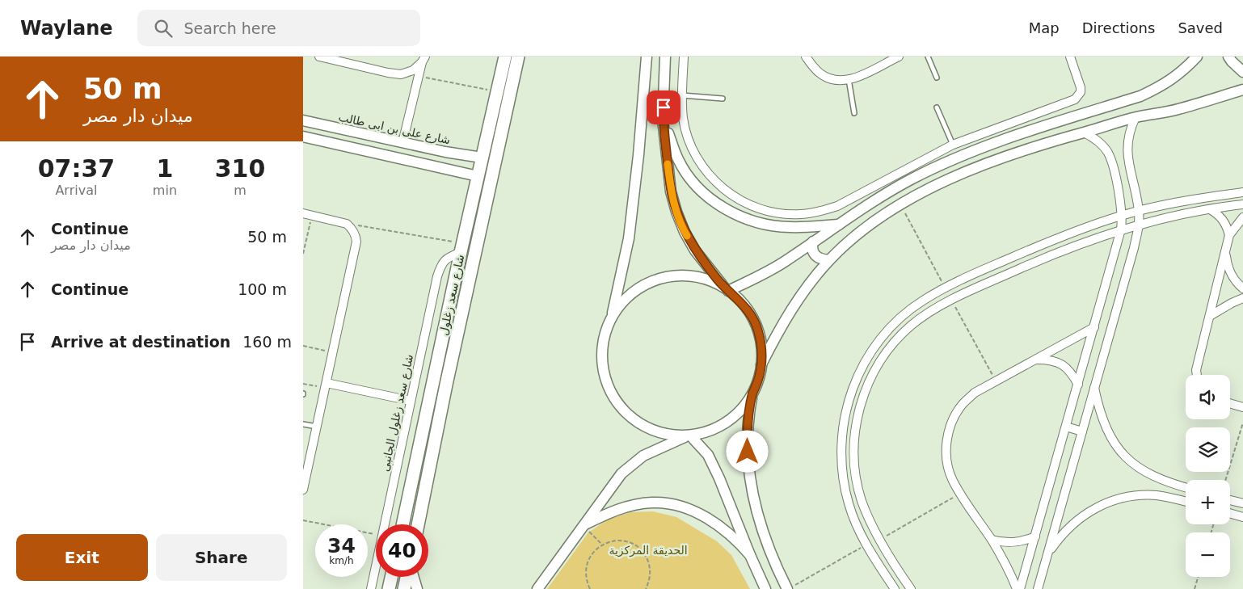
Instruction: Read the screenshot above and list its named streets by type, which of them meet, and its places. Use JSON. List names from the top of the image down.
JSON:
{
  "streets": {
    "main road": ["شارع سعد زغلول"],
    "street": ["شارع على بن ابى طالب", "شارع سعد زغلول الجانبى"]
  },
  "crossings": [
    ["شارع على بن ابى طالب", "شارع سعد زغلول"],
    ["شارع سعد زغلول", "شارع سعد زغلول الجانبى"]
  ],
  "parks": ["الحديقة المركزية"],
  "page": {
    "header": "Waylane",
    "search": "Search here",
    "nav": ["Map", "Directions", "Saved"],
    "turn": ["50 m", "ميدان دار مصر"],
    "eta": [
      "07:37",
      "Arrival",
      "1",
      "min",
      "310",
      "m"
    ],
    "list": [
      {
        "name": "Continue",
        "note": "ميدان دار مصر",
        "value": "50 m"
      },
      {
        "name": "Continue",
        "value": "100 m"
      },
      {
        "name": "Arrive at destination",
        "value": "160 m"
      }
    ],
    "map_buttons": ["+", "−"],
    "speed": "34 km/h",
    "limit": "40",
    "buttons": ["Exit", "Share"]
  }
}
